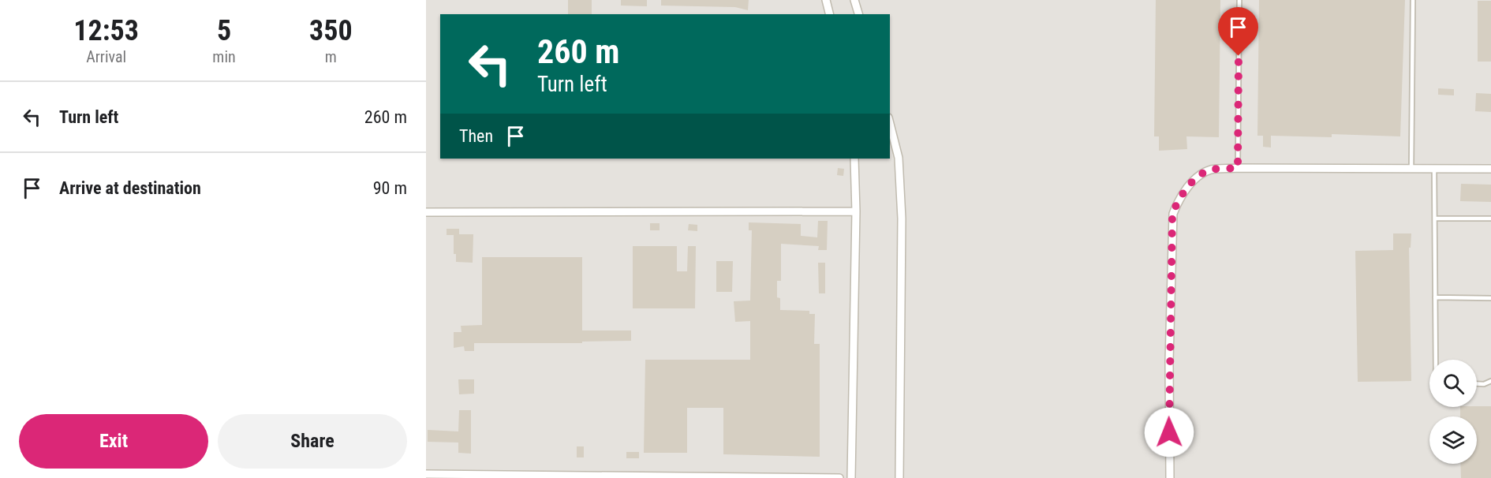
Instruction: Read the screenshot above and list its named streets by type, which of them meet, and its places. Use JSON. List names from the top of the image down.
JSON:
{
  "page": {
    "eta": [
      "12:53",
      "Arrival",
      "5",
      "min",
      "350",
      "m"
    ],
    "turn": ["260 m", "Turn left"],
    "list": [
      {
        "name": "Turn left",
        "value": "260 m"
      },
      {
        "name": "Arrive at destination",
        "value": "90 m"
      }
    ],
    "then": "Then",
    "buttons": ["Exit", "Share"]
  }
}
